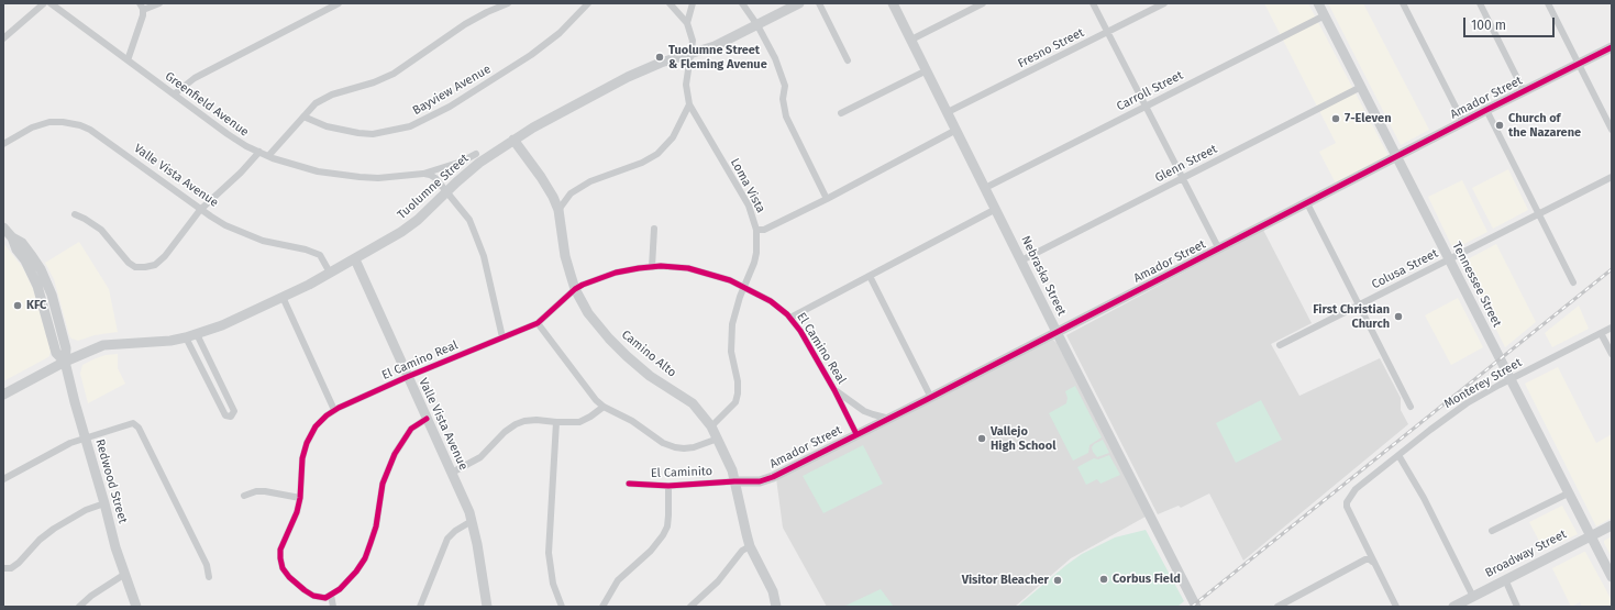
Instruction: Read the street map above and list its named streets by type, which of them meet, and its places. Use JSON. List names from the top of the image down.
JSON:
{
  "streets": {
    "street": [
      "Fresno Street",
      "Bayview Avenue",
      "Carroll Street",
      "Amador Street",
      "Greenfield Avenue",
      "Glenn Street",
      "Valle Vista Avenue",
      "Loma Vista",
      "Tuolumne Street",
      "Colusa Street",
      "Nebraska Street",
      "Tennessee Street",
      "El Camino Real",
      "Camino Alto",
      "Monterey Street",
      "El Caminito",
      "Redwood Street",
      "Broadway Street"
    ]
  },
  "crossings": [
    ["Fresno Street", "Nebraska Street"],
    ["Carroll Street", "Nebraska Street"],
    ["Carroll Street", "Tennessee Street"],
    ["Amador Street", "Nebraska Street"],
    ["Amador Street", "Tennessee Street"],
    ["Amador Street", "El Camino Real"],
    ["Amador Street", "Camino Alto"],
    ["Amador Street", "El Caminito"],
    ["Glenn Street", "Nebraska Street"],
    ["Glenn Street", "Tennessee Street"],
    ["Valle Vista Avenue", "Tuolumne Street"],
    ["Valle Vista Avenue", "El Camino Real"],
    ["Loma Vista", "Tuolumne Street"],
    ["Loma Vista", "El Camino Real"],
    ["Loma Vista", "Camino Alto"],
    ["Tuolumne Street", "Camino Alto"],
    ["Tuolumne Street", "Redwood Street"],
    ["Colusa Street", "Tennessee Street"],
    ["Tennessee Street", "Monterey Street"],
    ["Tennessee Street", "Broadway Street"],
    ["El Camino Real", "Camino Alto"],
    ["Camino Alto", "El Caminito"]
  ],
  "places": [
    "Tuolumne Street & Fleming Avenue",
    "7-Eleven",
    "Church of the Nazarene",
    "KFC",
    "First Christian Church",
    "Vallejo High School",
    "Corbus Field",
    "Visitor Bleacher"
  ],
  "scale_bar": "100 m"
}
